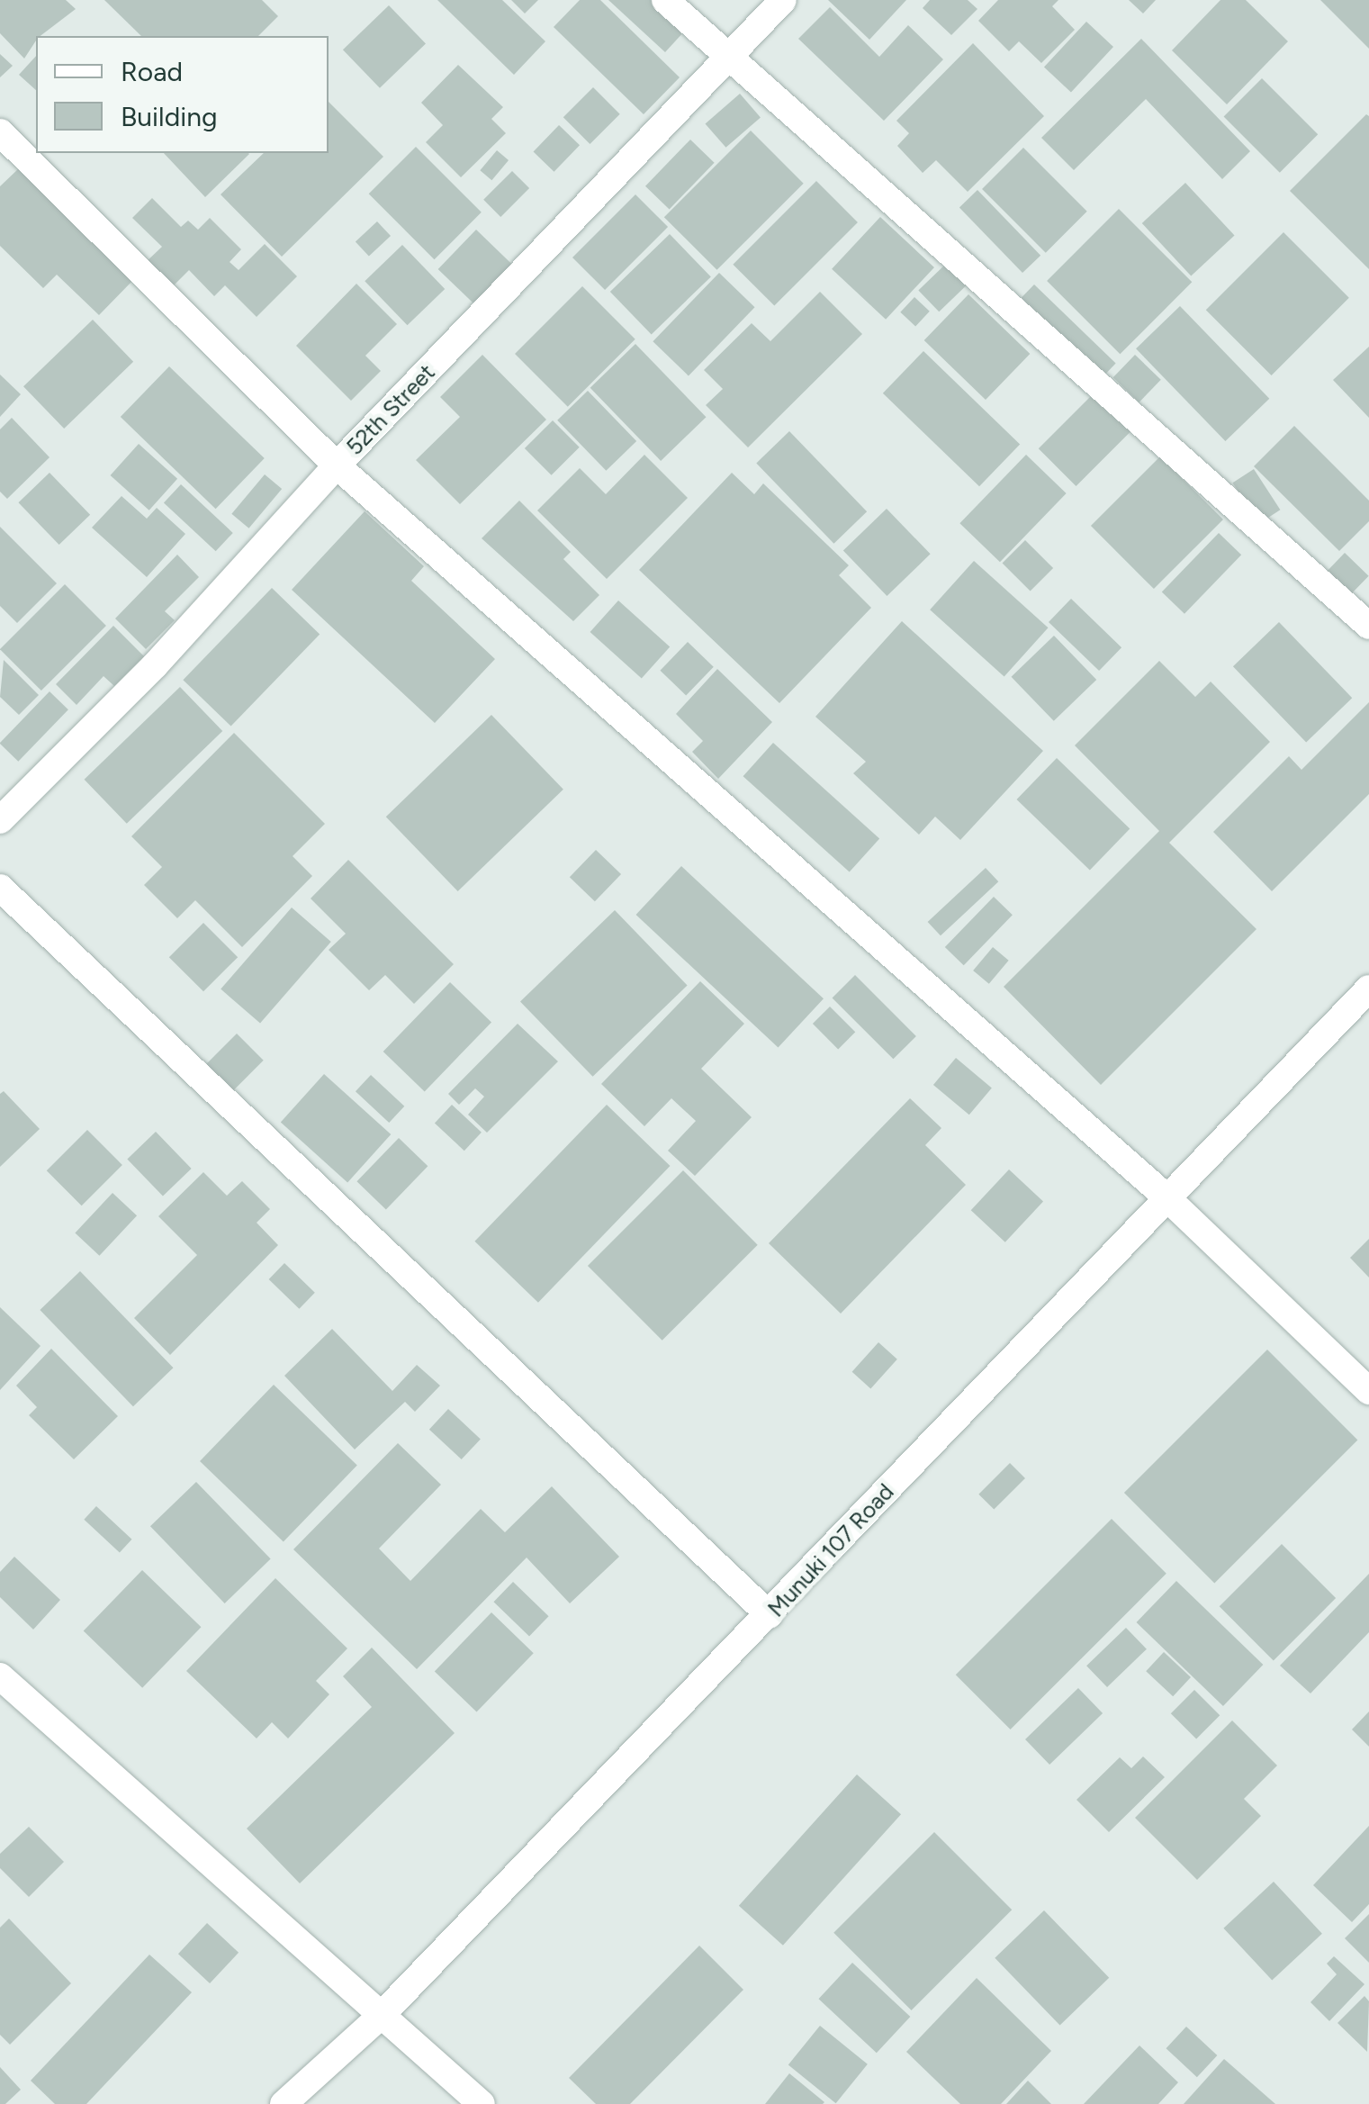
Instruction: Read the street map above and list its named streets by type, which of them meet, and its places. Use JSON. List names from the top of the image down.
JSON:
{
  "streets": {
    "street": ["52th Street", "Munuki 107 Road"]
  },
  "legend": ["Road", "Building"]
}
